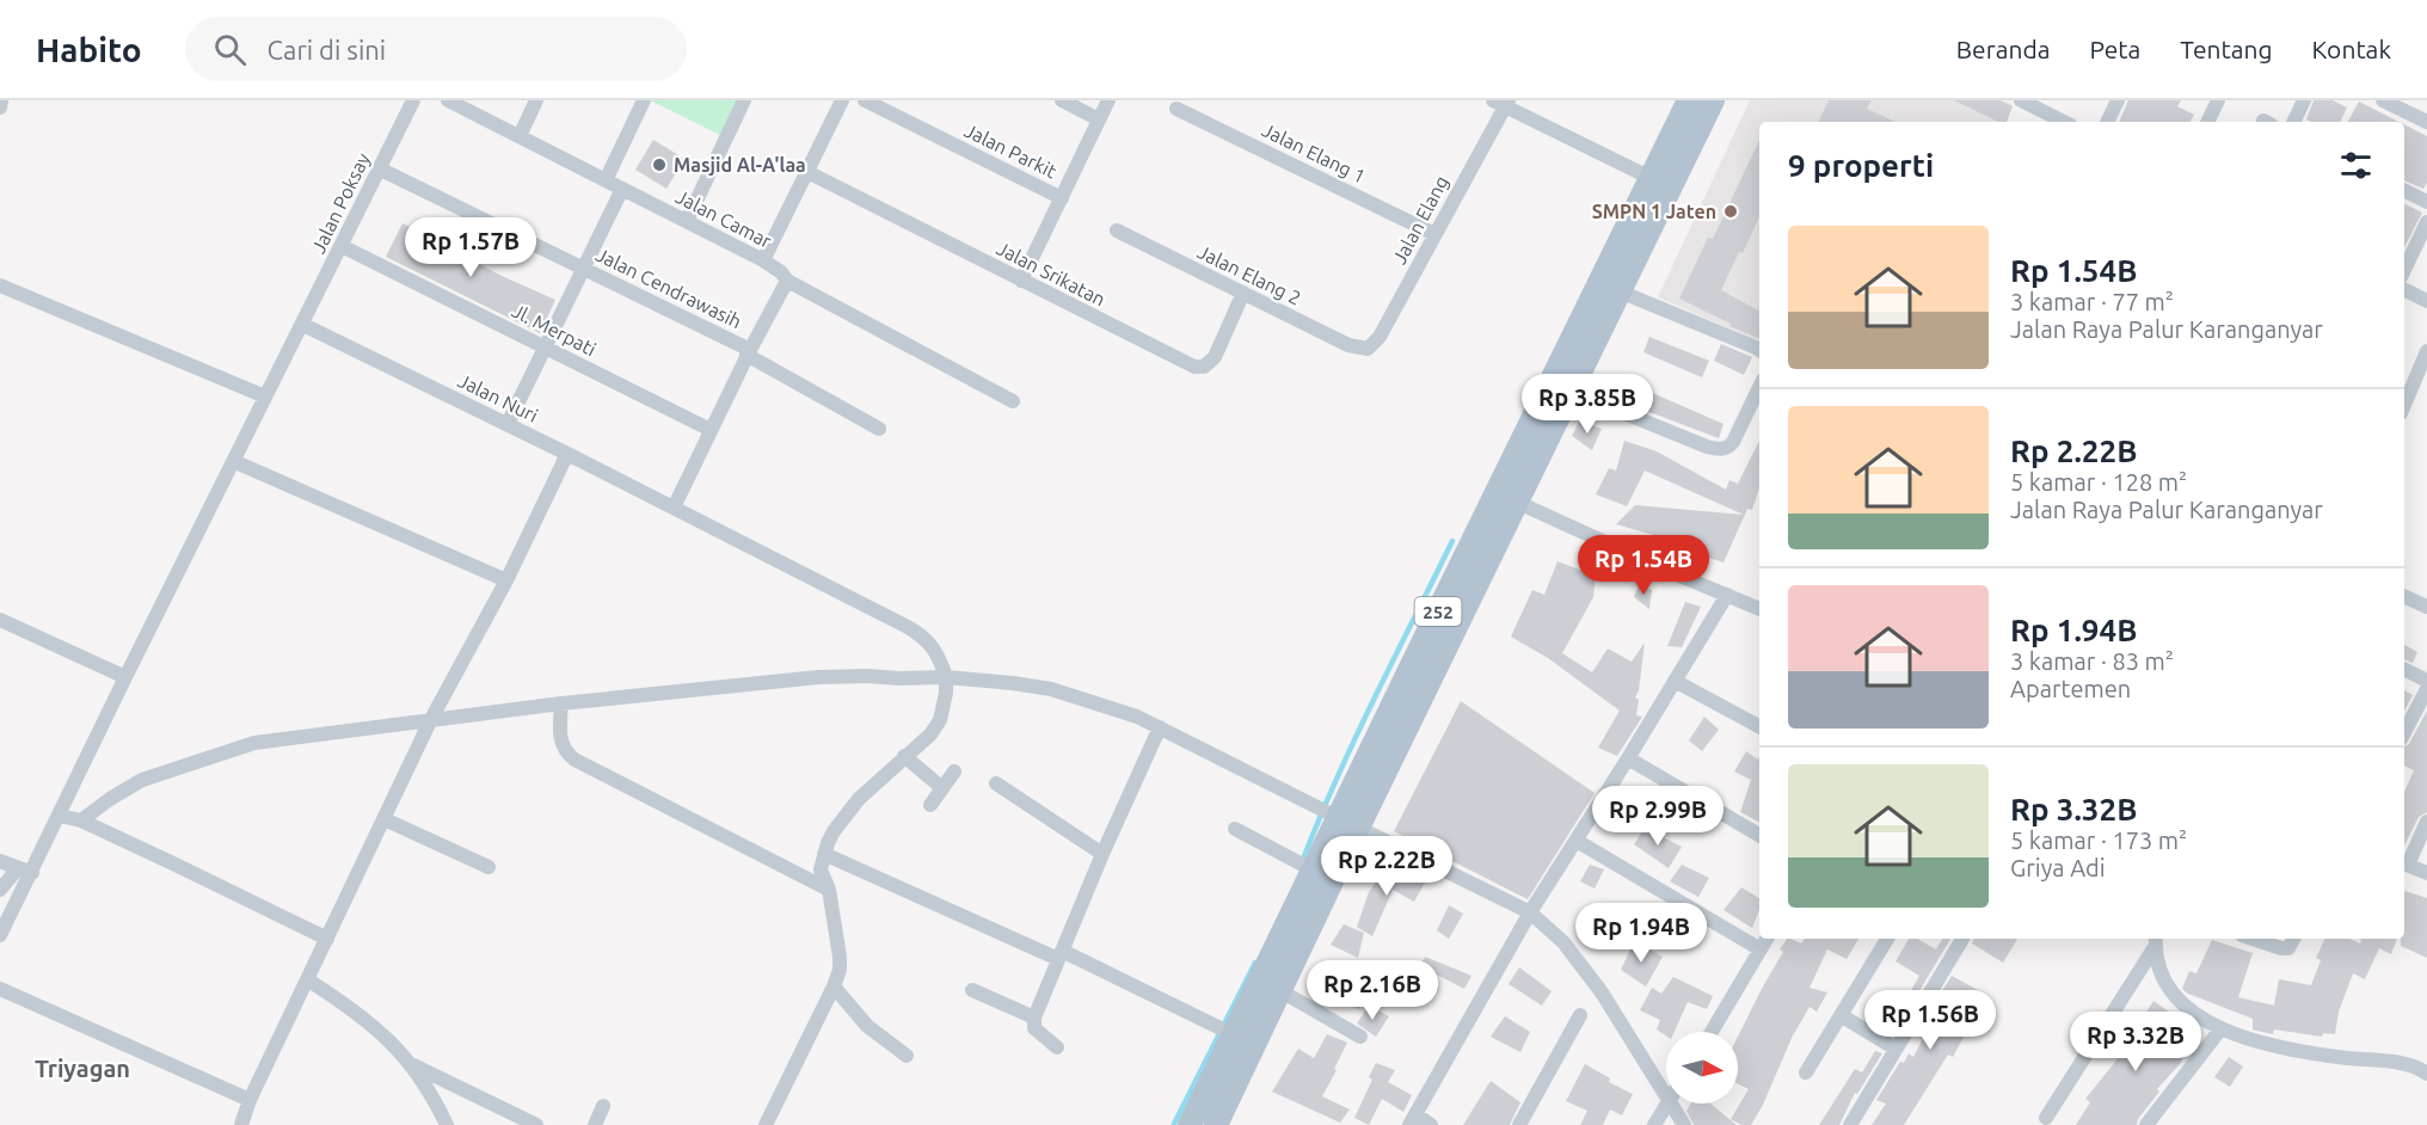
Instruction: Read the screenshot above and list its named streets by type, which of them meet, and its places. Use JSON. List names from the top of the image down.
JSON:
{
  "streets": {
    "main road": ["252"],
    "street": [
      "Jalan Parkit",
      "Jalan Elang 1",
      "Jalan Poksay",
      "Jalan Camar",
      "Jalan Elang",
      "Jalan Srikatan",
      "Jalan Elang 2",
      "Jalan Cendrawasih",
      "Jl. Merpati",
      "Jalan Nuri"
    ]
  },
  "crossings": [
    ["Jalan Elang 1", "Jalan Elang"],
    ["Jalan Poksay", "Jalan Cendrawasih"],
    ["Jalan Poksay", "Jl. Merpati"],
    ["Jalan Poksay", "Jalan Nuri"],
    ["Jalan Elang", "Jalan Elang 2"],
    ["Jalan Srikatan", "Jalan Elang 2"]
  ],
  "districts": ["Triyagan"],
  "places": ["Masjid Al-A'laa", "SMPN 1 Jaten"],
  "north": "right",
  "page": {
    "header": "Habito",
    "search": "Cari di sini",
    "nav": [
      "Beranda",
      "Peta",
      "Tentang",
      "Kontak"
    ],
    "heading": "9 properti",
    "list": [
      {
        "name": "Rp 1.54B",
        "note": "3 kamar · 77 m² · Jalan Raya Palur Karanganyar"
      },
      {
        "name": "Rp 2.22B",
        "note": "5 kamar · 128 m² · Jalan Raya Palur Karanganyar"
      },
      {
        "name": "Rp 1.94B",
        "note": "3 kamar · 83 m² · Apartemen"
      },
      {
        "name": "Rp 3.32B",
        "note": "5 kamar · 173 m² · Griya Adi"
      }
    ],
    "price": [
      "Rp 1.57B",
      "Rp 3.85B",
      "Rp 1.54B",
      "Rp 2.99B",
      "Rp 2.22B",
      "Rp 1.94B",
      "Rp 2.16B",
      "Rp 1.56B",
      "Rp 3.32B"
    ]
  }
}
